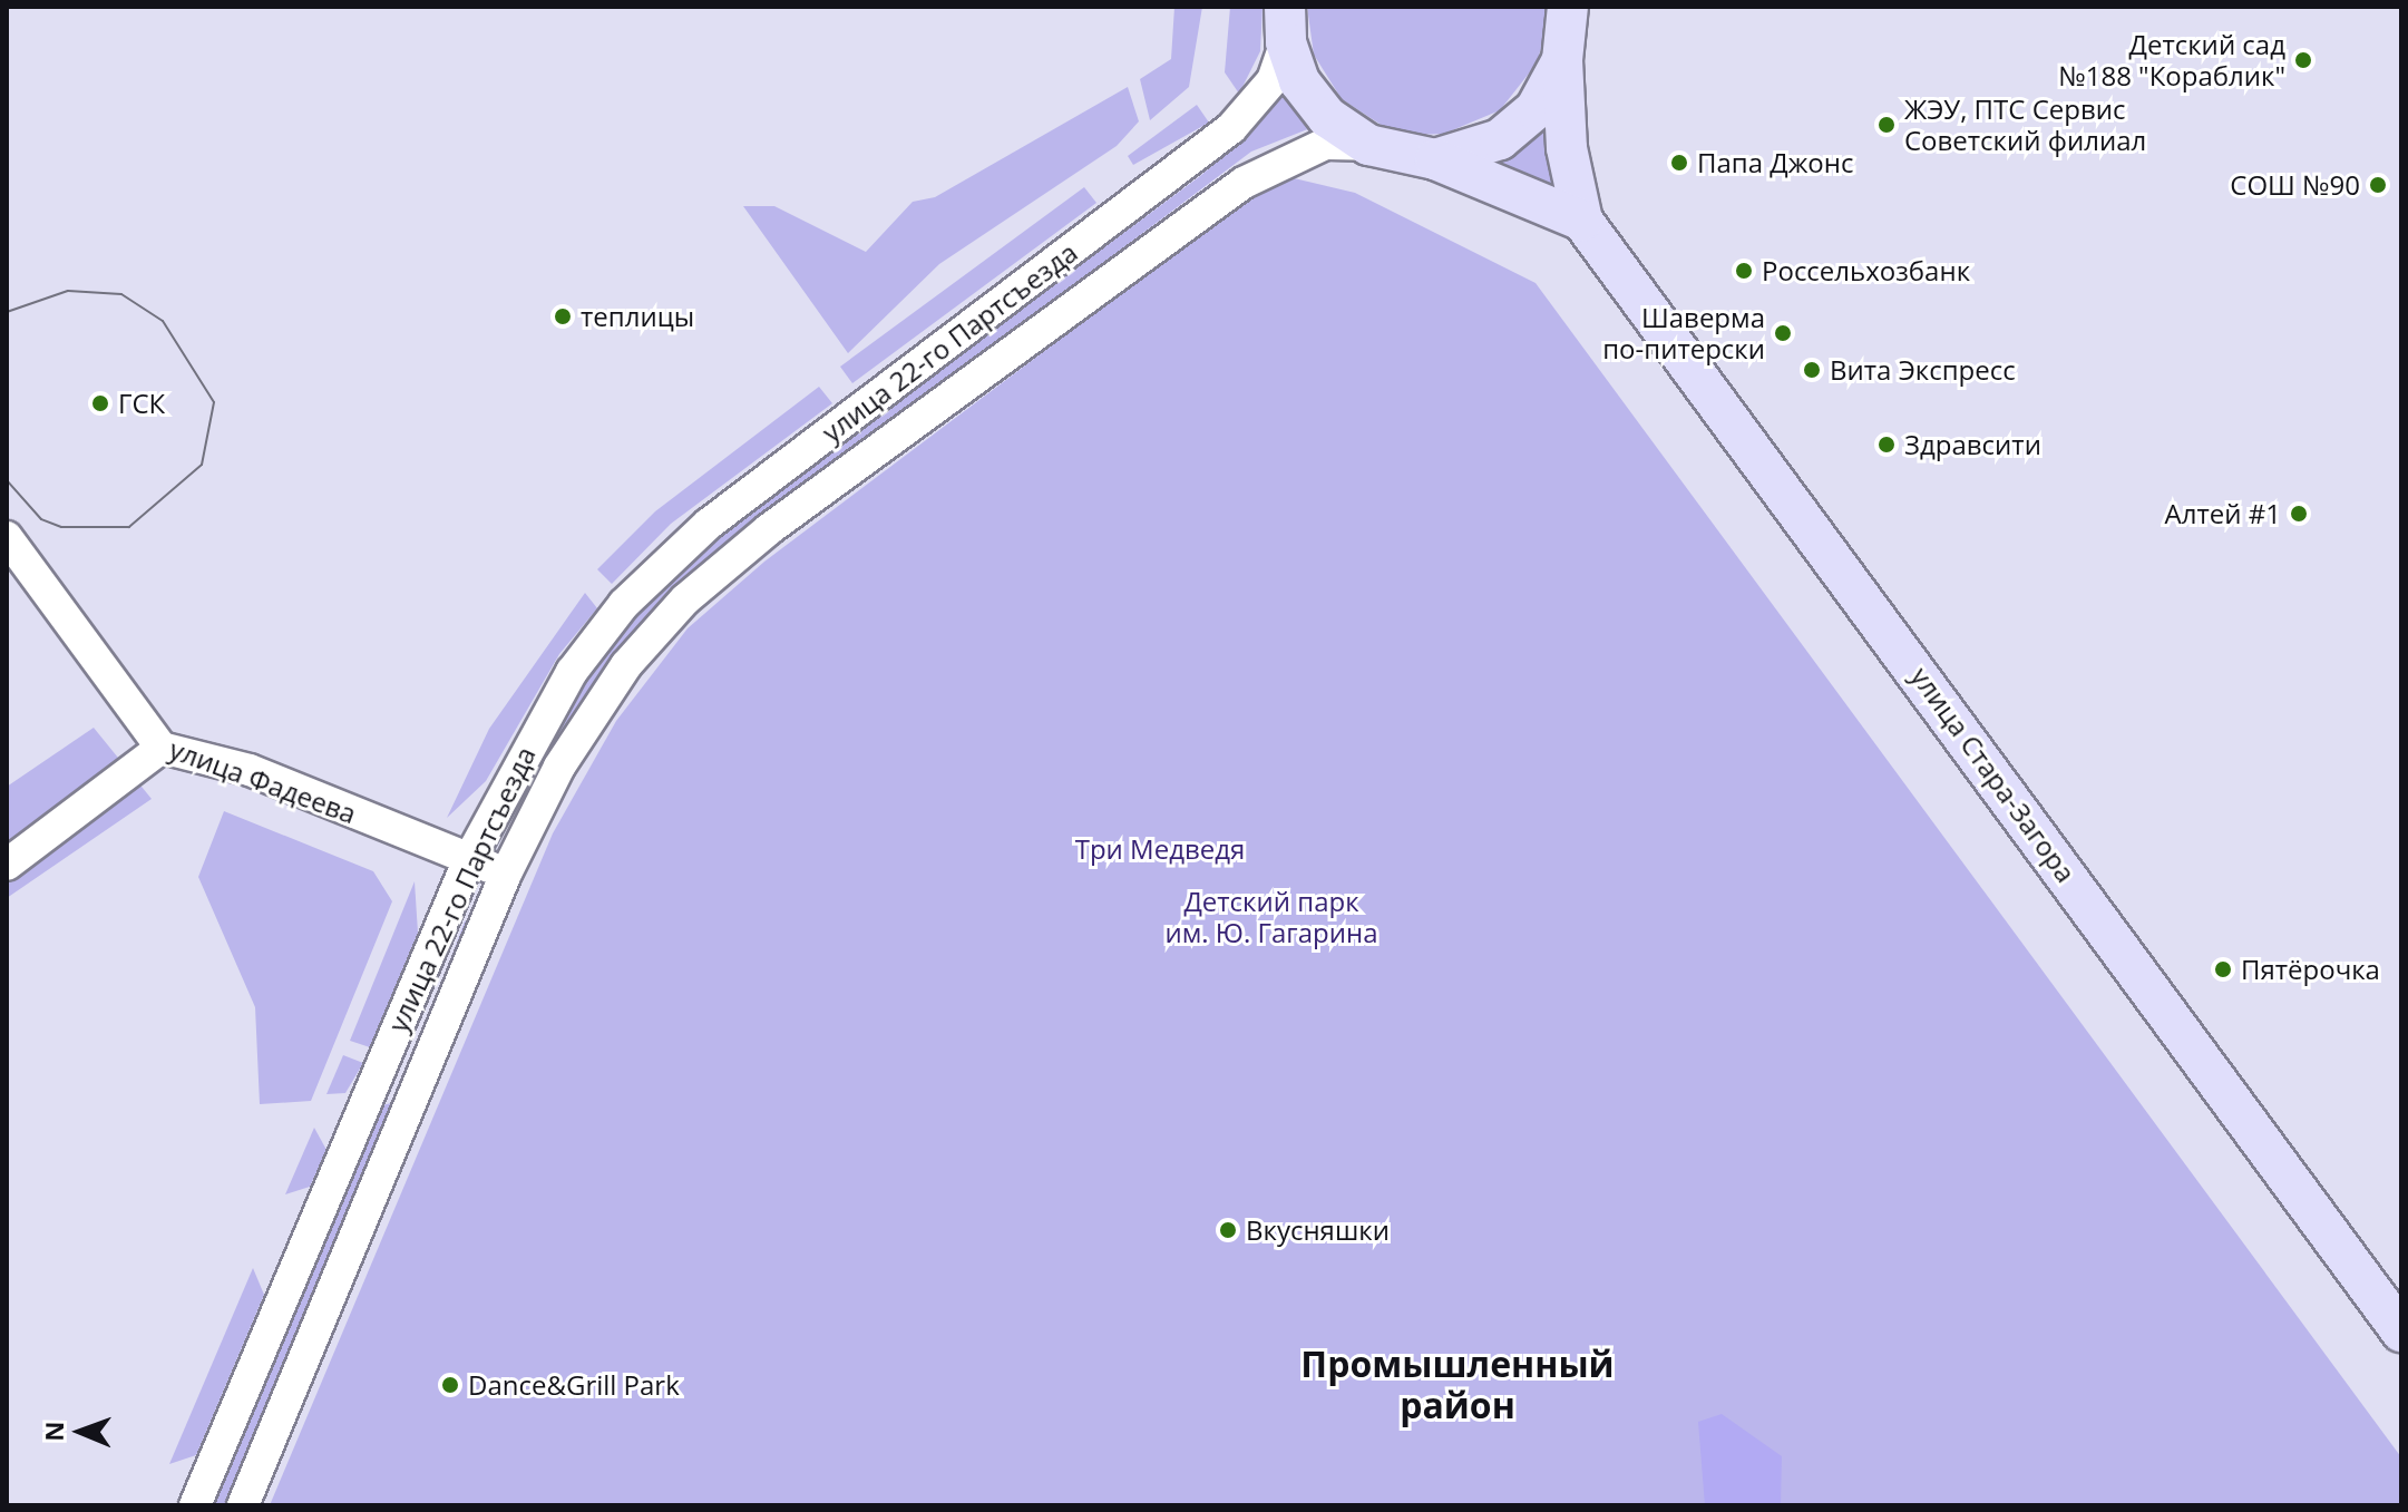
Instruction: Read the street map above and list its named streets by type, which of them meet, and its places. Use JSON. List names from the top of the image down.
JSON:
{
  "streets": {
    "main road": ["улица Стара-Загора"],
    "street": ["улица 22-го Партсъезда", "улица Фадеева"]
  },
  "crossings": [
    ["улица 22-го Партсъезда", "улица Фадеева"]
  ],
  "districts": ["Промышленный район"],
  "parks": ["Три Медведя", "Детский парк им. Ю. Гагарина"],
  "places": [
    "Детский сад №188 \"Кораблик\"",
    "ЖЭУ, ПТС Сервис Советский филиал",
    "Папа Джонс",
    "СОШ №90",
    "Россельхозбанк",
    "теплицы",
    "Шаверма по-питерски",
    "Вита Экспресс",
    "ГСК",
    "Здравсити",
    "Алтей #1",
    "Пятёрочка",
    "Вкусняшки",
    "Dance&Grill Park"
  ],
  "north": "left"
}
